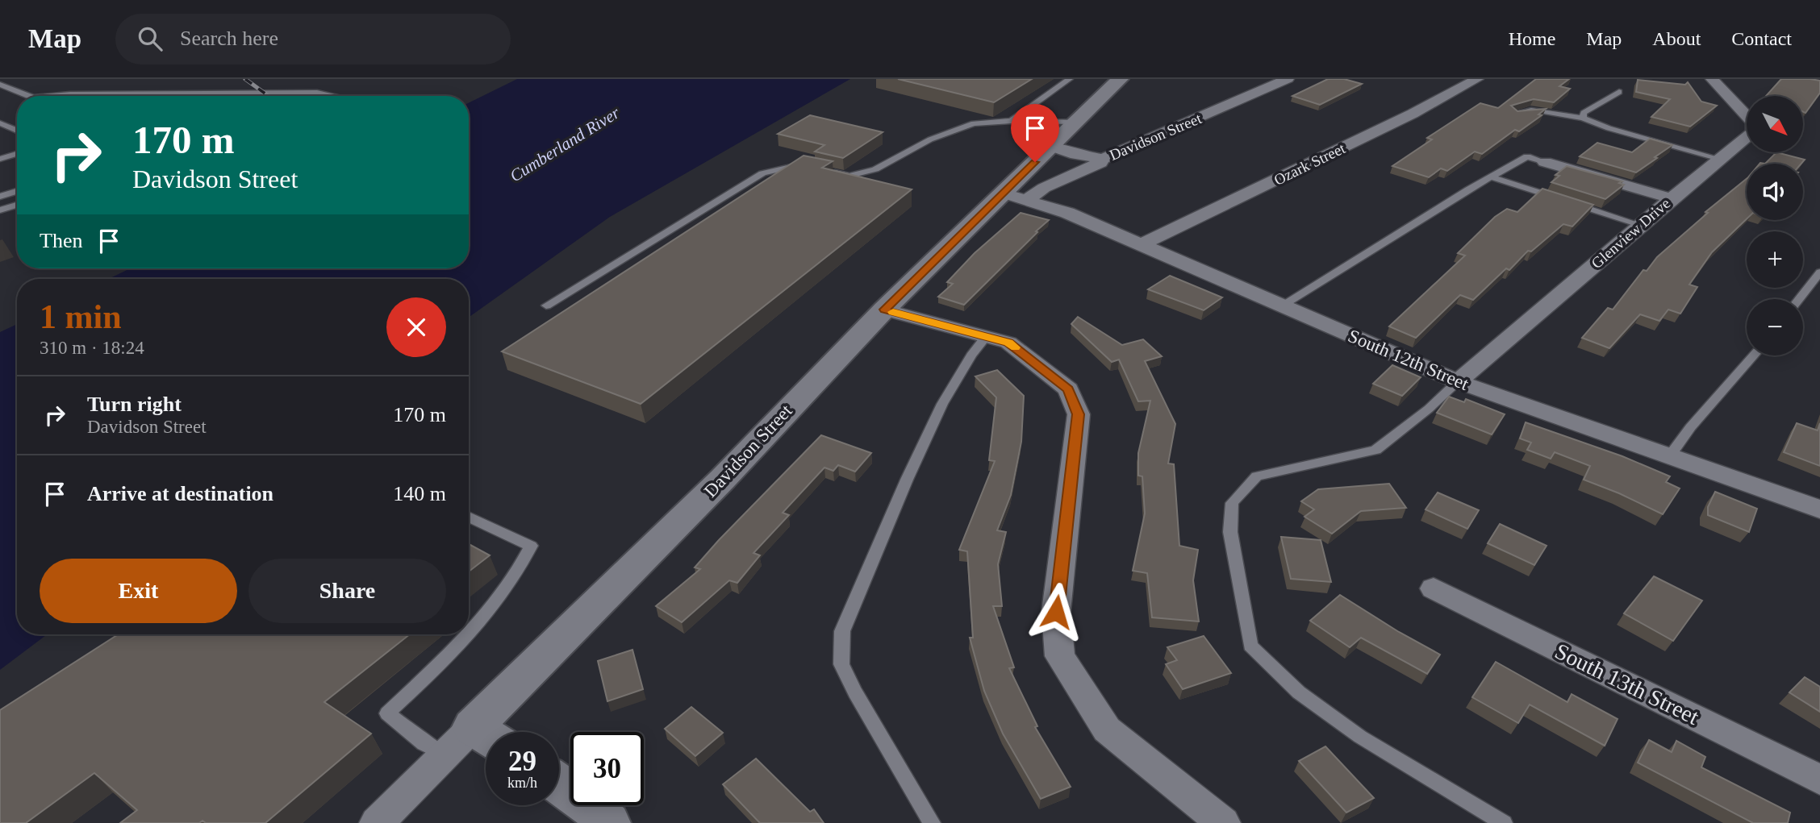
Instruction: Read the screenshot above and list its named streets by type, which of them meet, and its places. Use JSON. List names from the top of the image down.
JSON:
{
  "streets": {
    "street": [
      "Davidson Street",
      "Ozark Street",
      "Glenview Drive",
      "South 12th Street",
      "South 13th Street"
    ]
  },
  "crossings": [
    ["Davidson Street", "South 12th Street"],
    ["Ozark Street", "South 12th Street"],
    ["Glenview Drive", "South 12th Street"]
  ],
  "water": ["Cumberland River"],
  "north": "bottom right",
  "page": {
    "header": "Map",
    "search": "Search here",
    "nav": [
      "Home",
      "Map",
      "About",
      "Contact"
    ],
    "map_buttons": ["+", "−"],
    "turn": ["170 m", "Davidson Street"],
    "then": "Then",
    "heading": ["1 min", "310 m · 18:24"],
    "list": [
      {
        "name": "Turn right",
        "note": "Davidson Street",
        "value": "170 m"
      },
      {
        "name": "Arrive at destination",
        "value": "140 m"
      }
    ],
    "buttons": ["Exit", "Share"],
    "speed": "29 km/h",
    "limit": "30"
  }
}
